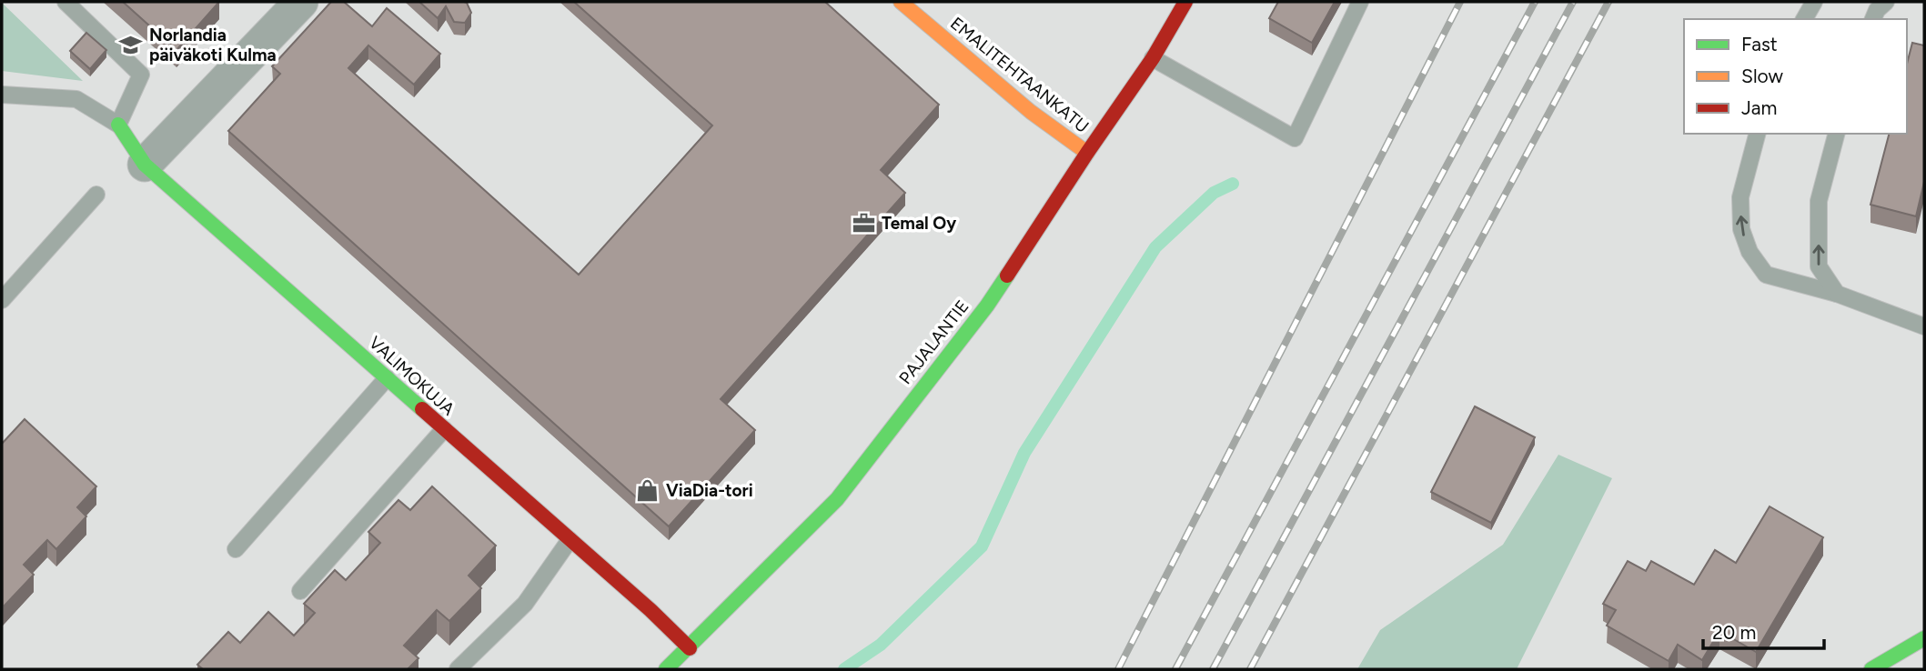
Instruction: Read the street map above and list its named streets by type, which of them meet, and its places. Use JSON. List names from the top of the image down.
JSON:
{
  "streets": {
    "street": ["EMALITEHTAANKATU", "PAJALANTIE", "VALIMOKUJA"]
  },
  "crossings": [
    ["EMALITEHTAANKATU", "PAJALANTIE"],
    ["PAJALANTIE", "VALIMOKUJA"]
  ],
  "places": {
    "school or university": ["Norlandia päiväkoti Kulma"],
    "office": ["Temal Oy"],
    "shop": ["ViaDia-tori"]
  },
  "legend": ["Fast", "Slow", "Jam"],
  "scale_bar": "20 m"
}
